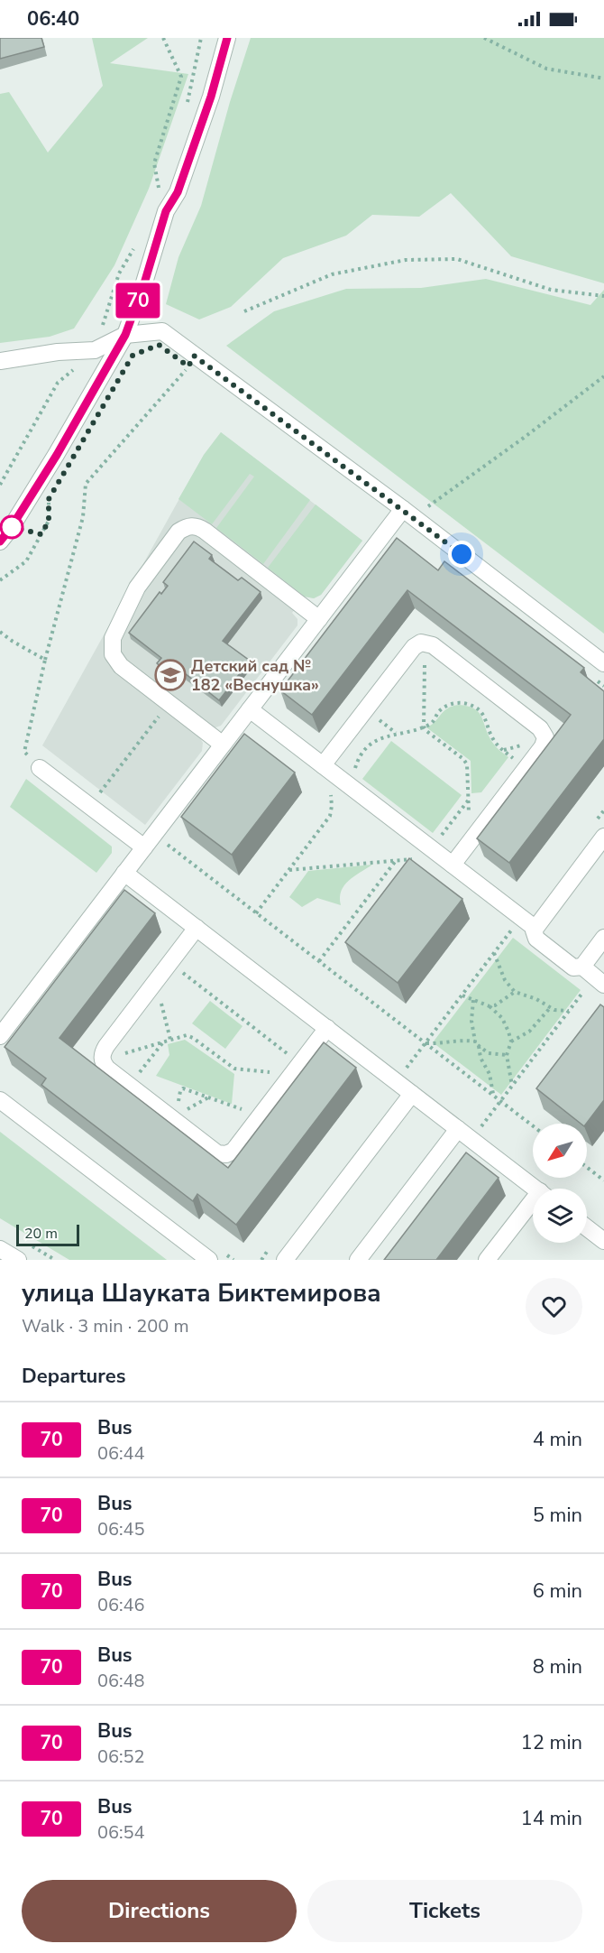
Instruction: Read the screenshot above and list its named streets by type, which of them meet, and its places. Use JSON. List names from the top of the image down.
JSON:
{
  "places": {
    "school or university": ["Детский сад № 182 «Веснушка»"]
  },
  "lines": ["bus line 70"],
  "scale_bar": "20 m",
  "north": "bottom left",
  "page": {
    "status": "06:40",
    "on_map": "70",
    "scale": "20 m",
    "heading": [
      ["улица Шауката Биктемирова", "Walk · 3 min · 200 m"],
      "Departures"
    ],
    "list": [
      {
        "mark": "70",
        "name": "Bus",
        "note": "06:44",
        "value": "4 min"
      },
      {
        "mark": "70",
        "name": "Bus",
        "note": "06:45",
        "value": "5 min"
      },
      {
        "mark": "70",
        "name": "Bus",
        "note": "06:46",
        "value": "6 min"
      },
      {
        "mark": "70",
        "name": "Bus",
        "note": "06:48",
        "value": "8 min"
      },
      {
        "mark": "70",
        "name": "Bus",
        "note": "06:52",
        "value": "12 min"
      },
      {
        "mark": "70",
        "name": "Bus",
        "note": "06:54",
        "value": "14 min"
      }
    ],
    "buttons": ["Directions", "Tickets"]
  }
}
